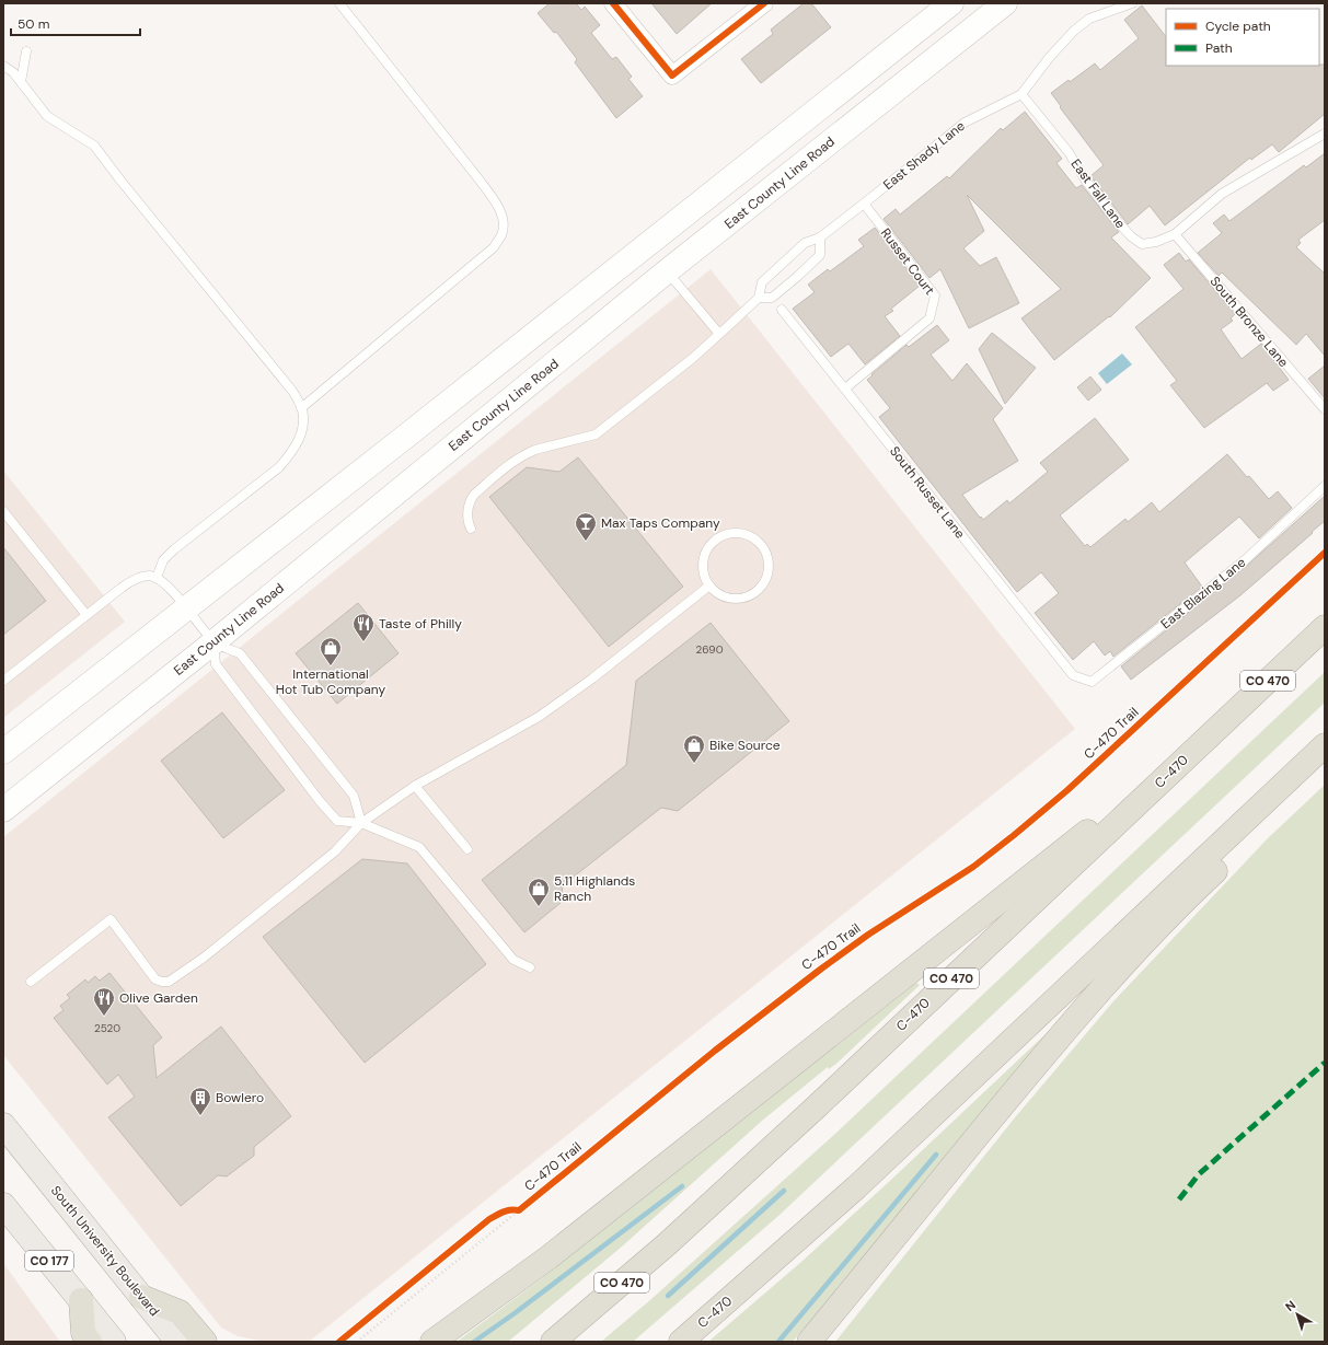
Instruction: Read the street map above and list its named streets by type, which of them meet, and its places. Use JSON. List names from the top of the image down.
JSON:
{
  "streets": {
    "highway": ["CO 470", "C-470"],
    "main road": ["East County Line Road", "South University Boulevard", "CO 177"],
    "lane": [
      "East Shady Lane",
      "East Fall Lane",
      "Russet Court",
      "South Bronze Lane",
      "South Russet Lane",
      "East Blazing Lane"
    ],
    "cycle path": ["C-470 Trail"]
  },
  "crossings": [
    ["East Shady Lane", "East Fall Lane"],
    ["East Shady Lane", "Russet Court"],
    ["East Fall Lane", "South Bronze Lane"],
    ["Russet Court", "South Russet Lane"],
    ["South Russet Lane", "East Blazing Lane"]
  ],
  "places": {
    "bar": ["Max Taps Company"],
    "restaurant": ["Taste of Philly", "Olive Garden"],
    "shop": ["International Hot Tub Company", "Bike Source", "5.11 Highlands Ranch"],
    "building": ["Bowlero"]
  },
  "house_numbers": ["2690", "2520"],
  "legend": ["Cycle path", "Path"],
  "scale_bar": "50 m",
  "north": "top left"
}
